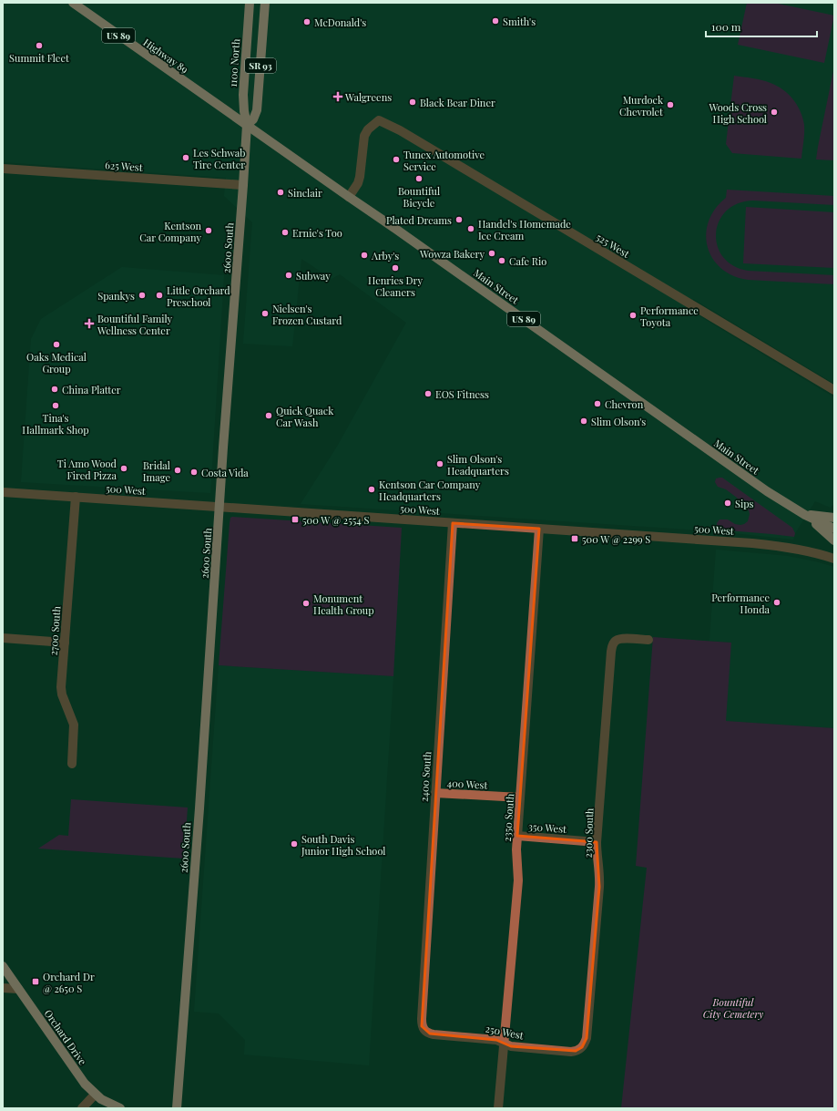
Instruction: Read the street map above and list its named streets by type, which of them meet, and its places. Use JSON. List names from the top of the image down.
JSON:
{
  "streets": {
    "main road": [
      "US 89",
      "Highway 89",
      "1100 North",
      "SR 93",
      "2600 South",
      "Main Street",
      "Orchard Drive"
    ],
    "street": [
      "625 West",
      "525 West",
      "500 West",
      "2700 South",
      "2400 South",
      "400 West",
      "2350 South",
      "350 West",
      "2300 South",
      "250 West"
    ]
  },
  "crossings": [
    ["US 89", "Main Street"],
    ["Highway 89", "1100 North"],
    ["Highway 89", "SR 93"],
    ["Highway 89", "2600 South"],
    ["Highway 89", "Main Street"],
    ["1100 North", "SR 93"],
    ["1100 North", "2600 South"],
    ["1100 North", "Main Street"],
    ["SR 93", "2600 South"],
    ["SR 93", "Main Street"],
    ["625 West", "2600 South"],
    ["525 West", "Main Street"],
    ["2600 South", "Main Street"],
    ["2600 South", "500 West"],
    ["500 West", "2700 South"],
    ["500 West", "2400 South"],
    ["500 West", "2350 South"],
    ["2400 South", "400 West"],
    ["2400 South", "250 West"],
    ["400 West", "2350 South"],
    ["2350 South", "350 West"],
    ["2350 South", "250 West"],
    ["350 West", "2300 South"],
    ["2300 South", "250 West"]
  ],
  "parks": ["Bountiful City Cemetery"],
  "places": {
    "other": [
      "Smith's",
      "McDonald's",
      "Summit Fleet",
      "Black Bear Diner",
      "Murdock Chevrolet",
      "Woods Cross High School",
      "Les Schwab Tire Center",
      "Tunex Automotive Service",
      "Bountiful Bicycle",
      "Sinclair",
      "Plated Dreams",
      "Handel's Homemade Ice Cream",
      "Kentson Car Company",
      "Ernie's Too",
      "Wowza Bakery",
      "Arby's",
      "Cafe Rio",
      "Henries Dry Cleaners",
      "Subway",
      "Spankys",
      "Little Orchard Preschool",
      "Nielsen's Frozen Custard",
      "Performance Toyota",
      "Oaks Medical Group",
      "China Platter",
      "EOS Fitness",
      "Chevron",
      "Tina's Hallmark Shop",
      "Quick Quack Car Wash",
      "Slim Olson's",
      "Slim Olson's Headquarters",
      "Ti Amo Wood Fired Pizza",
      "Bridal Image",
      "Costa Vida",
      "Kentson Car Company Headquarters",
      "Sips",
      "Performance Honda",
      "Monument Health Group",
      "South Davis Junior High School"
    ],
    "health": ["Walgreens", "Bountiful Family Wellness Center"],
    "transit": ["500 W @ 2554 S", "500 W @ 2299 S", "Orchard Dr @ 2650 S"]
  },
  "scale_bar": "100 m"
}
